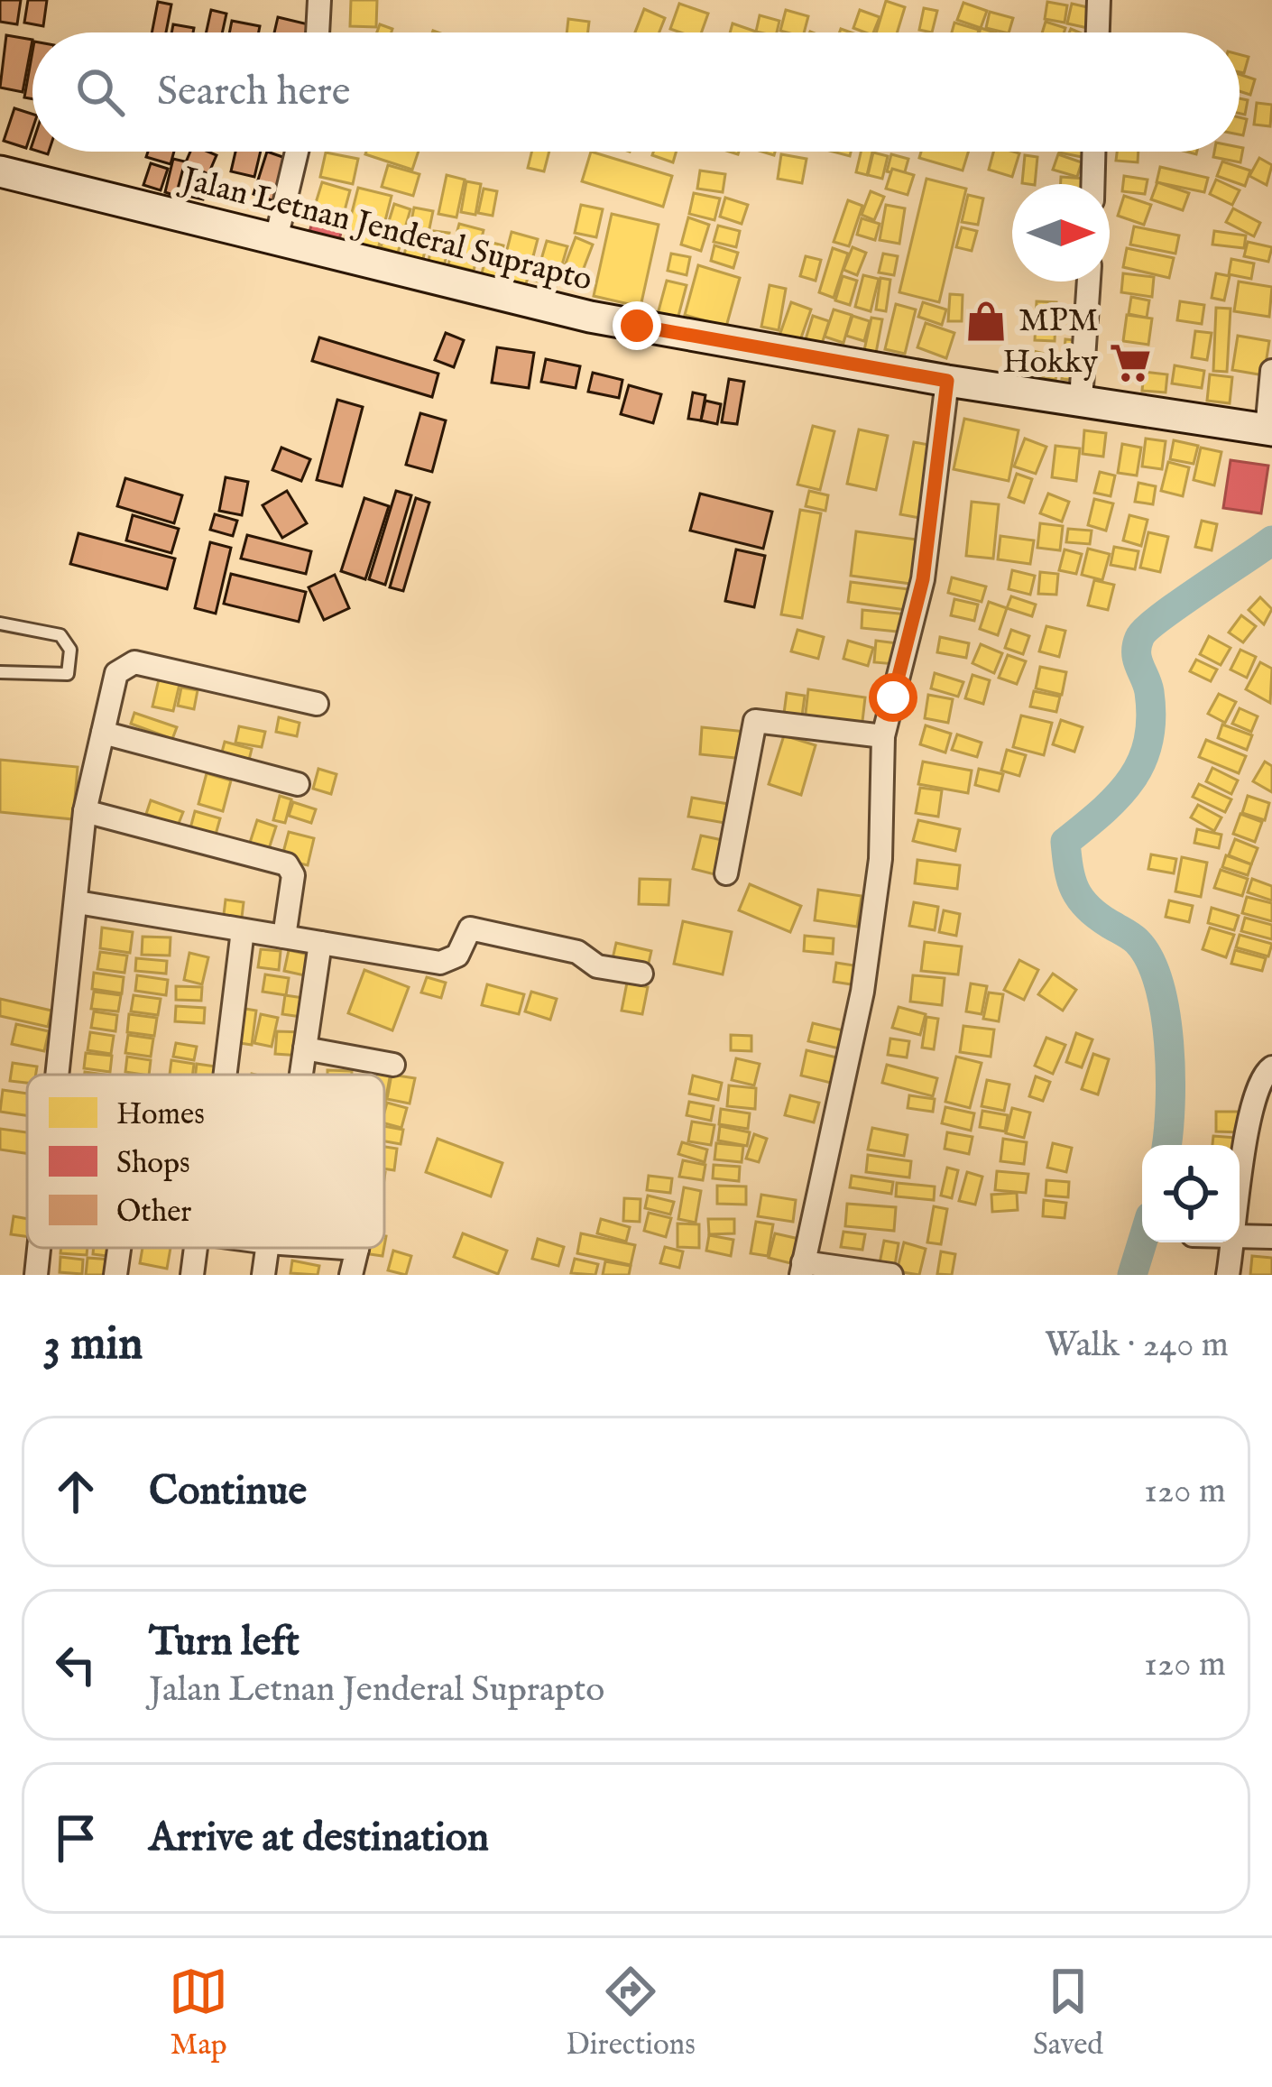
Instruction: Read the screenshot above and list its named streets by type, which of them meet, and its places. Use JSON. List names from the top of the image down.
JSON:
{
  "streets": {
    "main road": ["Jalan Letnan Jenderal Suprapto"]
  },
  "places": {
    "shop": ["MPM"],
    "supermarket": ["Hokky"]
  },
  "legend": ["Homes", "Shops", "Other"],
  "north": "right",
  "page": {
    "search": "Search here",
    "heading": ["3 min", "Walk · 240 m"],
    "list": [
      ["Continue", "120 m"],
      ["Turn left", "Jalan Letnan Jenderal Suprapto", "120 m"],
      "Arrive at destination"
    ],
    "nav": ["Map", "Directions", "Saved"]
  }
}
